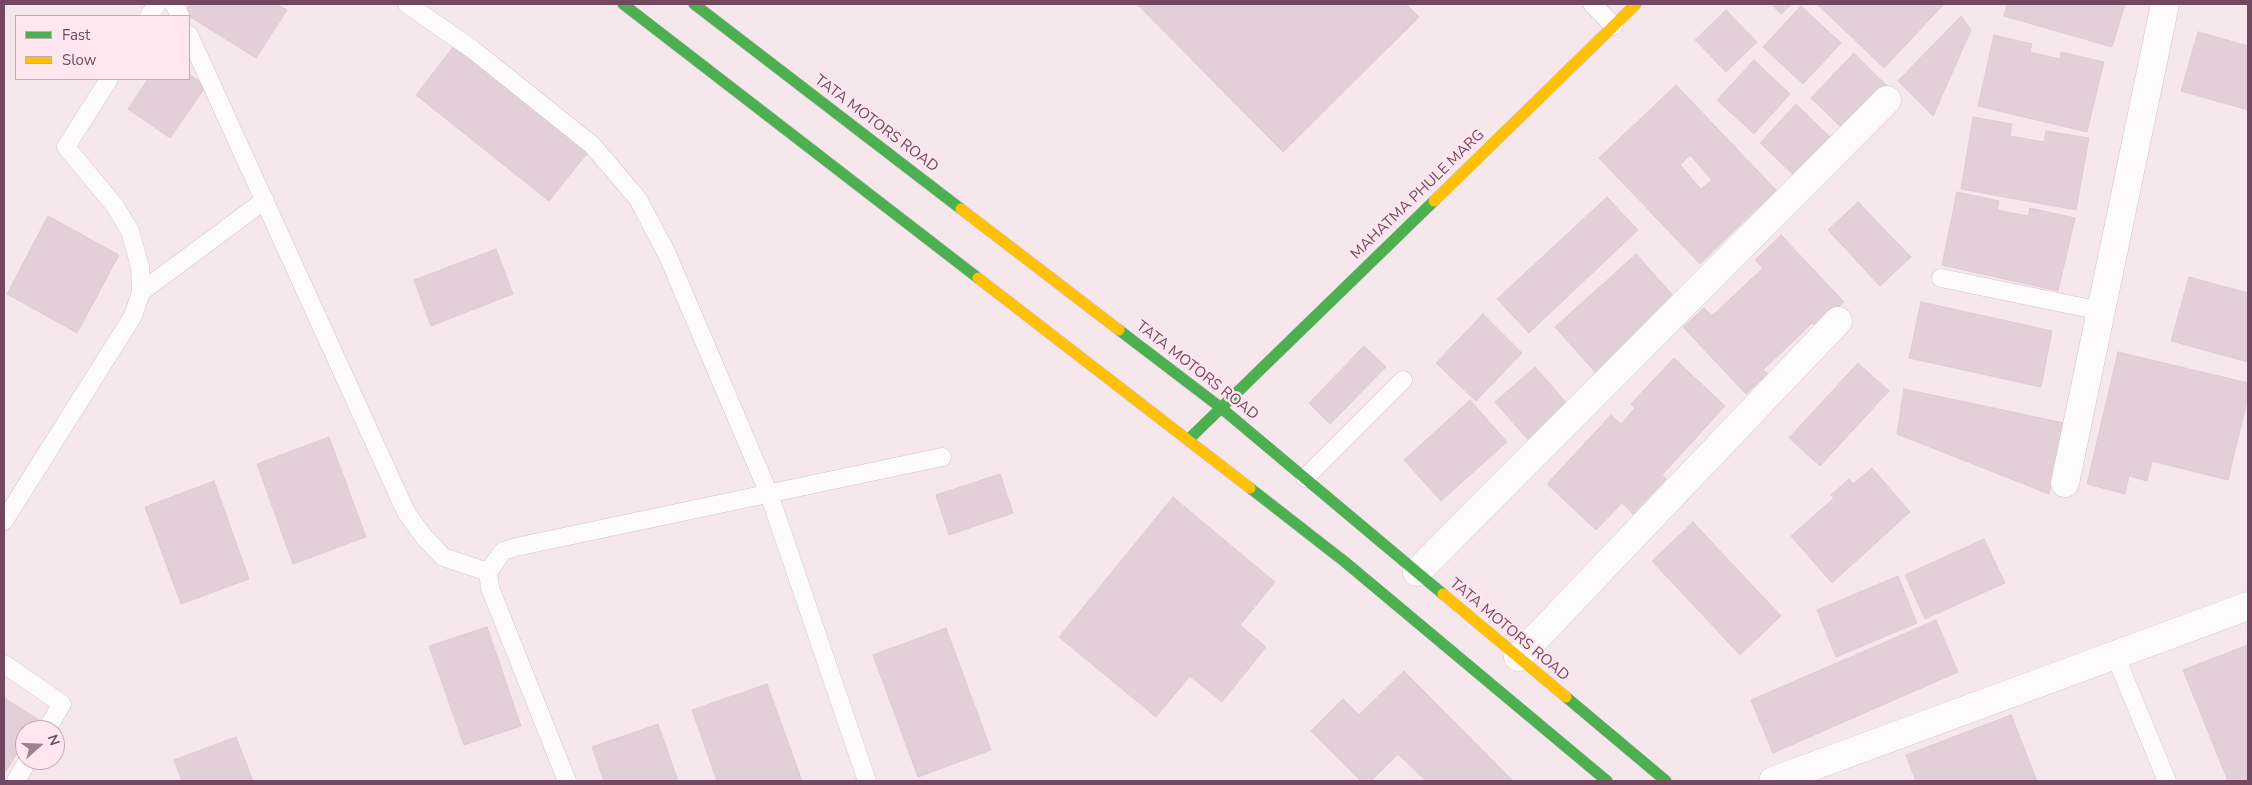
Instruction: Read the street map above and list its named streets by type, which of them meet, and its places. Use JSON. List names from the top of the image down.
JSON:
{
  "streets": {
    "main road": ["TATA MOTORS ROAD", "MAHATMA PHULE MARG"]
  },
  "crossings": [
    ["TATA MOTORS ROAD", "MAHATMA PHULE MARG"]
  ],
  "legend": ["Fast", "Slow"],
  "north": "right"
}
